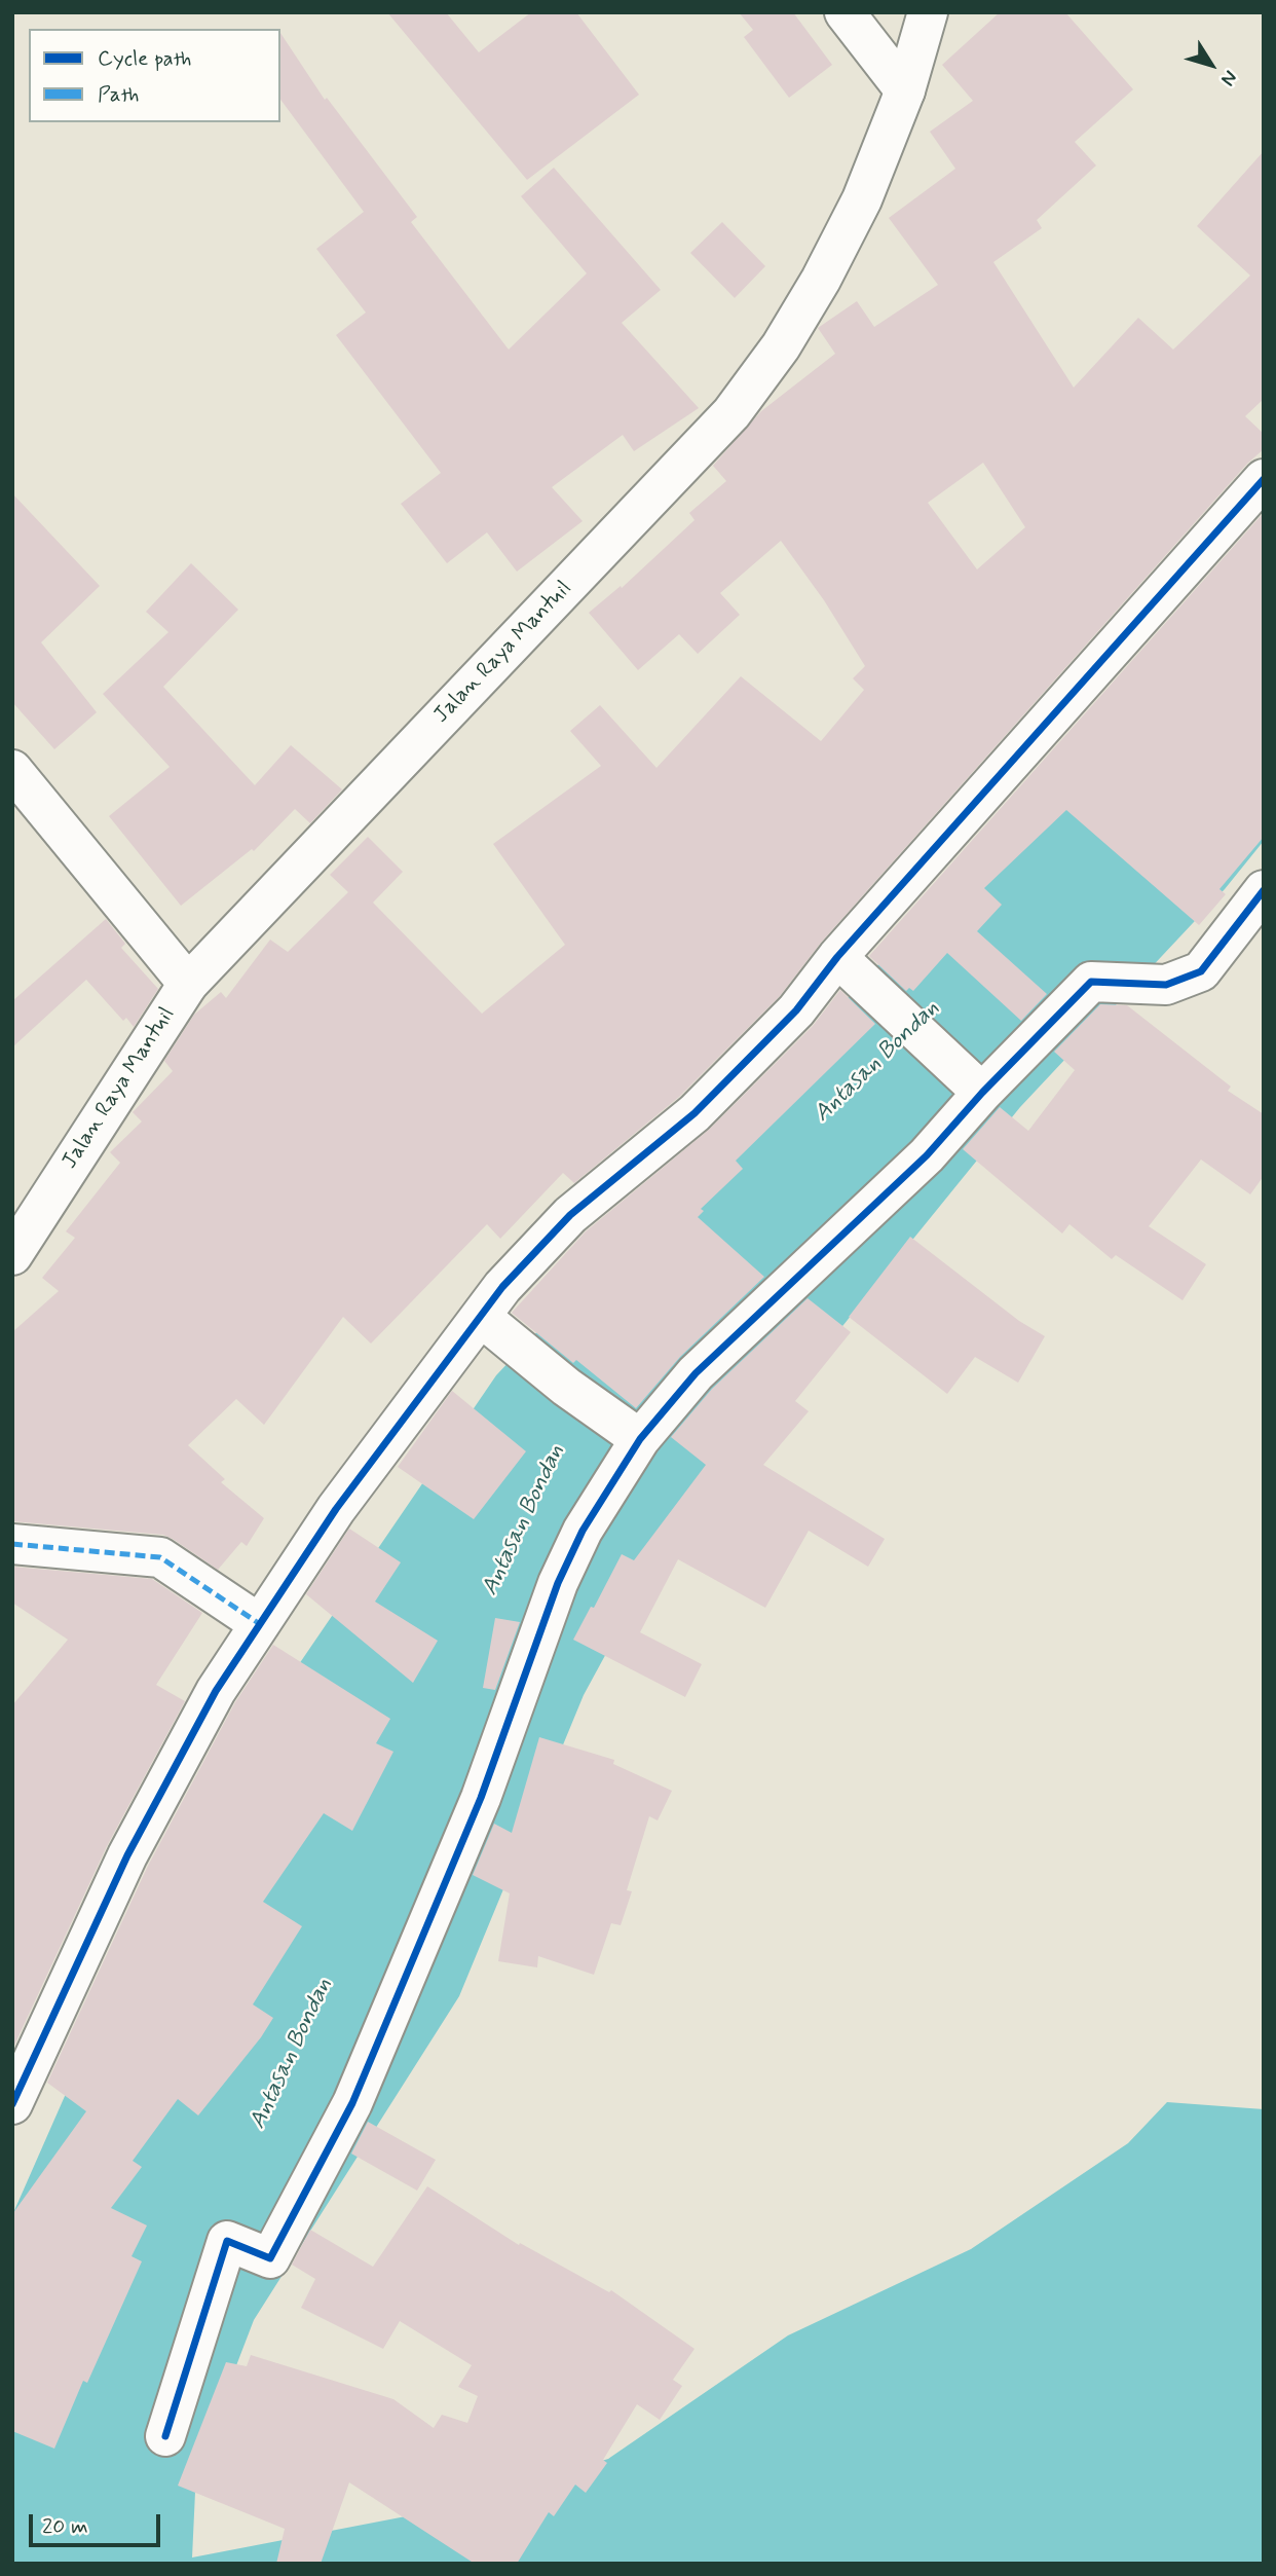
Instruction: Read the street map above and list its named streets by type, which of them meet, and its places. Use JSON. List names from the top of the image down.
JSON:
{
  "streets": {
    "street": ["Jalan Raya Mantuil"]
  },
  "water": ["Antasan Bondan"],
  "legend": ["Cycle path", "Path"],
  "scale_bar": "20 m",
  "north": "bottom right"
}
